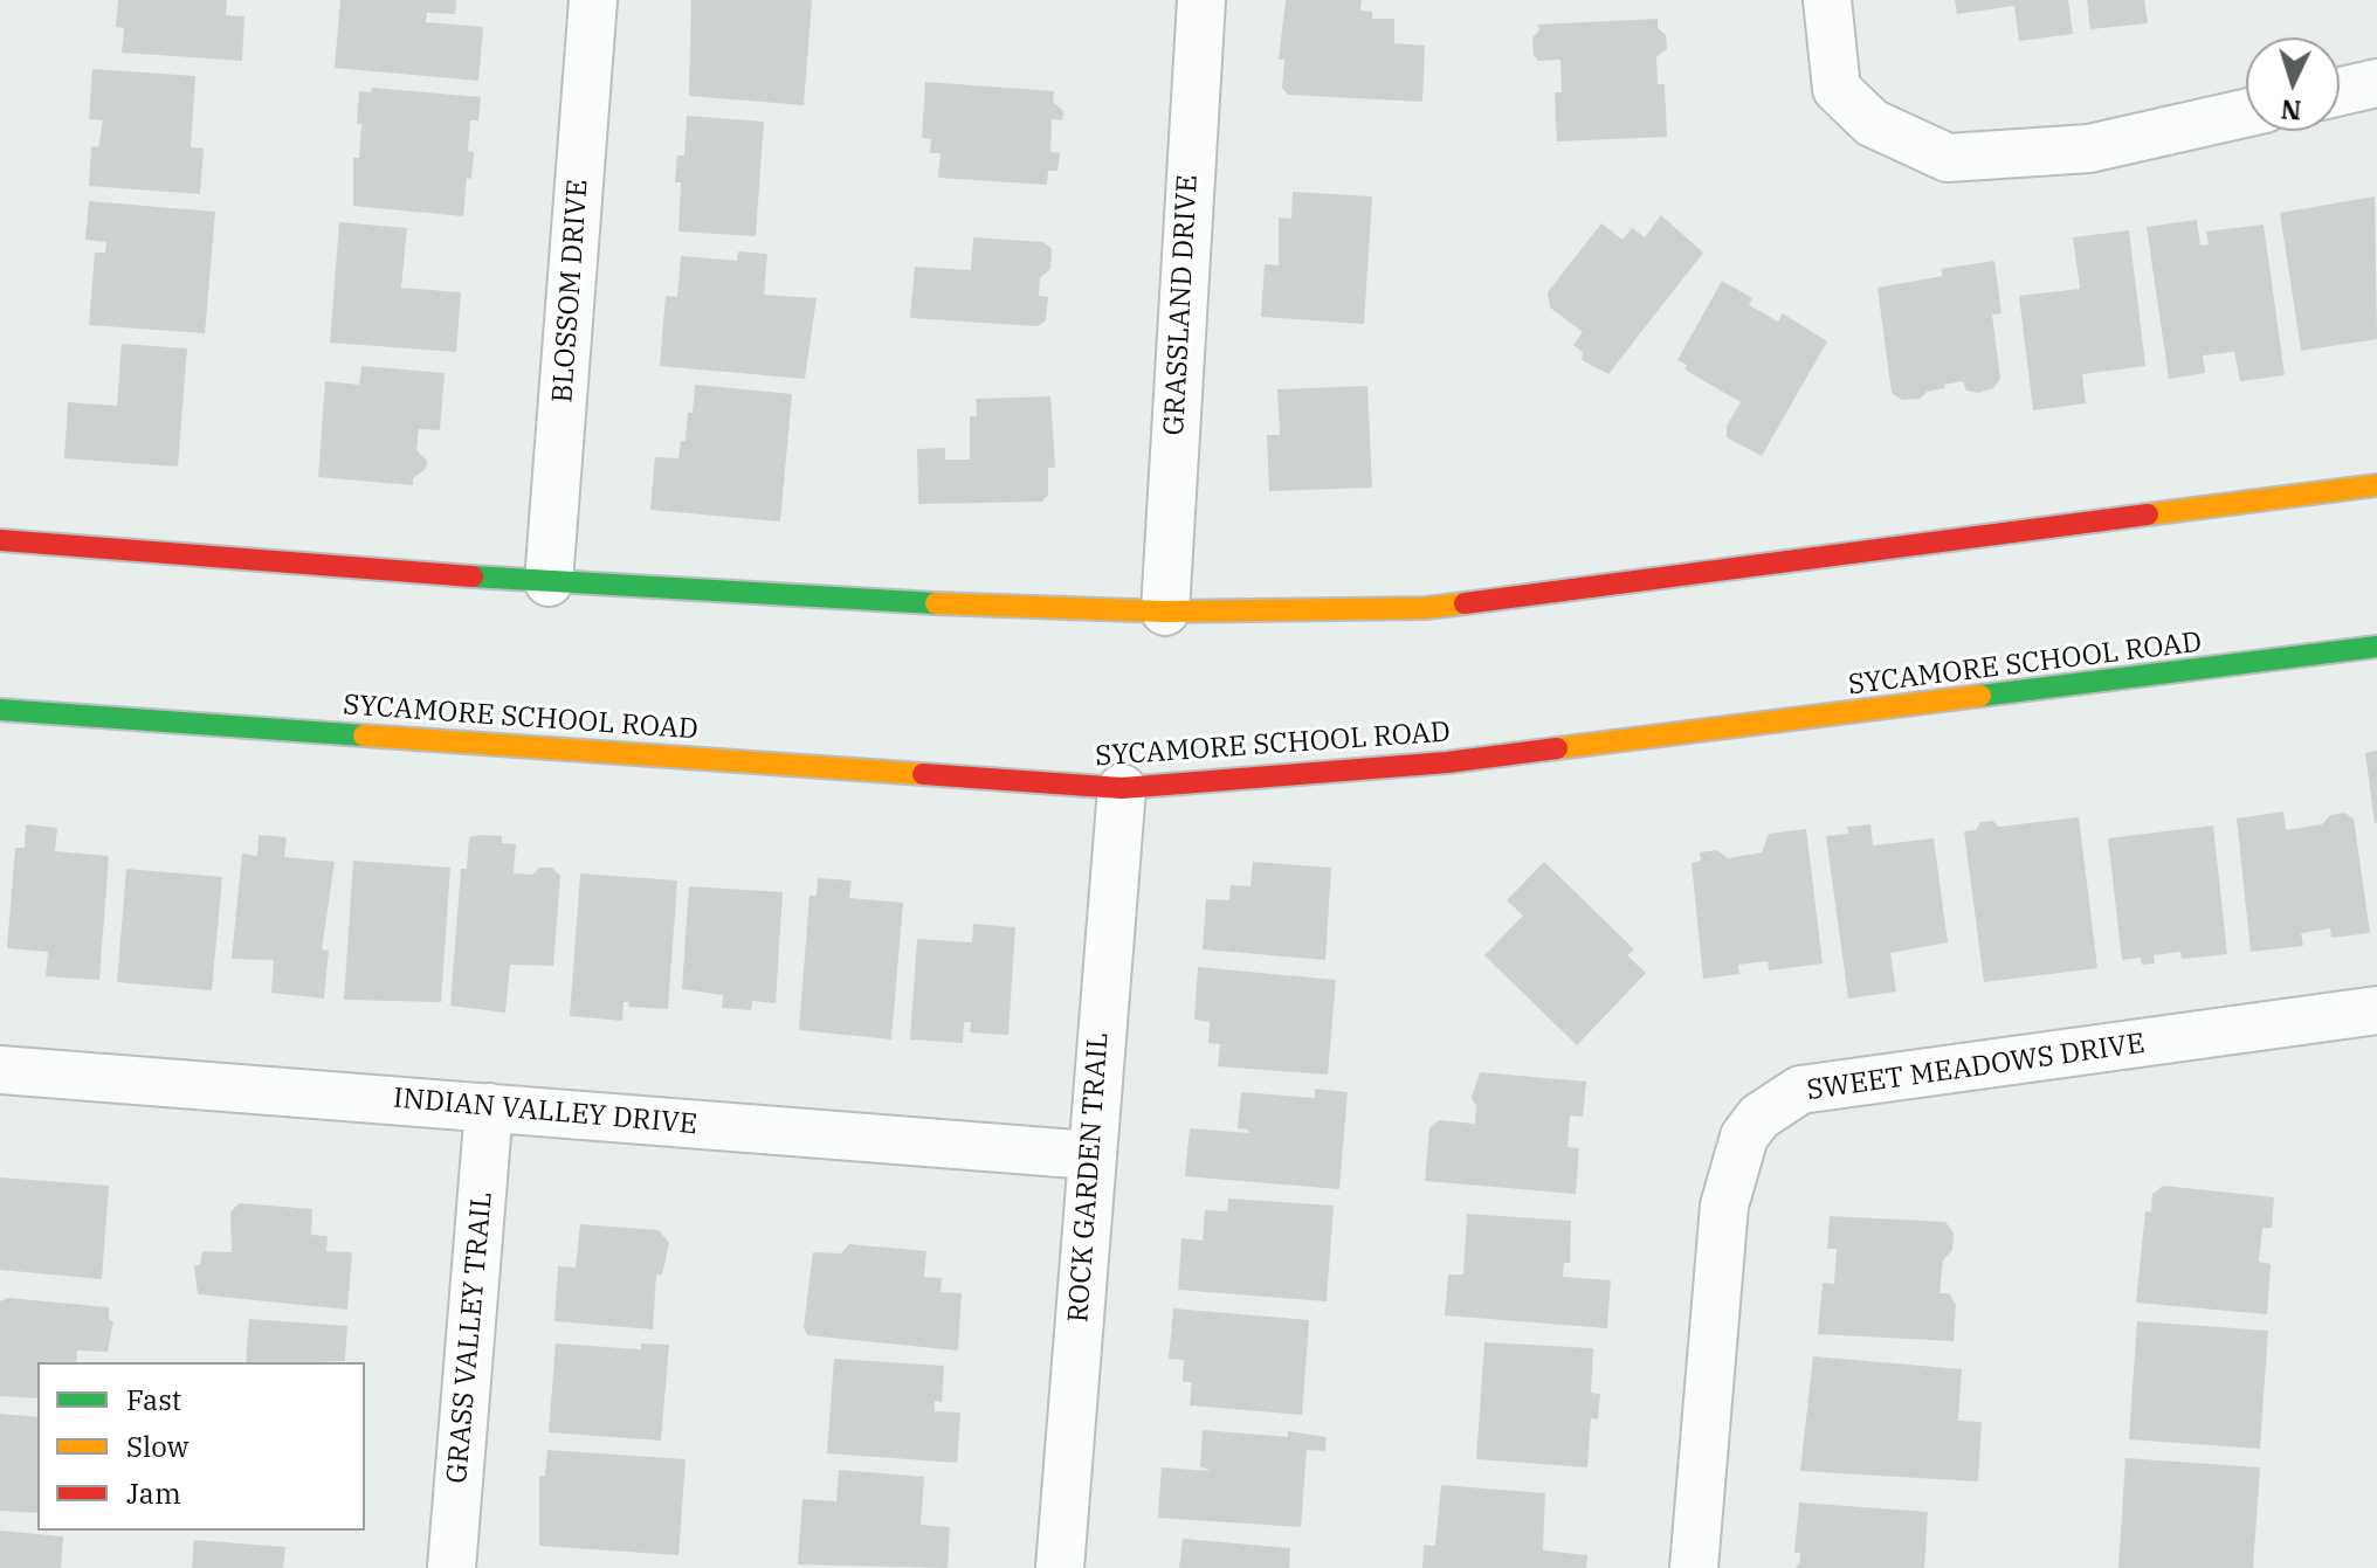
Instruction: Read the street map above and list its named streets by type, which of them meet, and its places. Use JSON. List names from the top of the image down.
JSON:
{
  "streets": {
    "main road": ["SYCAMORE SCHOOL ROAD"],
    "street": [
      "BLOSSOM DRIVE",
      "GRASSLAND DRIVE",
      "SWEET MEADOWS DRIVE",
      "INDIAN VALLEY DRIVE",
      "ROCK GARDEN TRAIL",
      "GRASS VALLEY TRAIL"
    ]
  },
  "crossings": [
    ["SYCAMORE SCHOOL ROAD", "ROCK GARDEN TRAIL"],
    ["INDIAN VALLEY DRIVE", "ROCK GARDEN TRAIL"],
    ["INDIAN VALLEY DRIVE", "GRASS VALLEY TRAIL"]
  ],
  "legend": ["Fast", "Slow", "Jam"],
  "north": "bottom"
}
